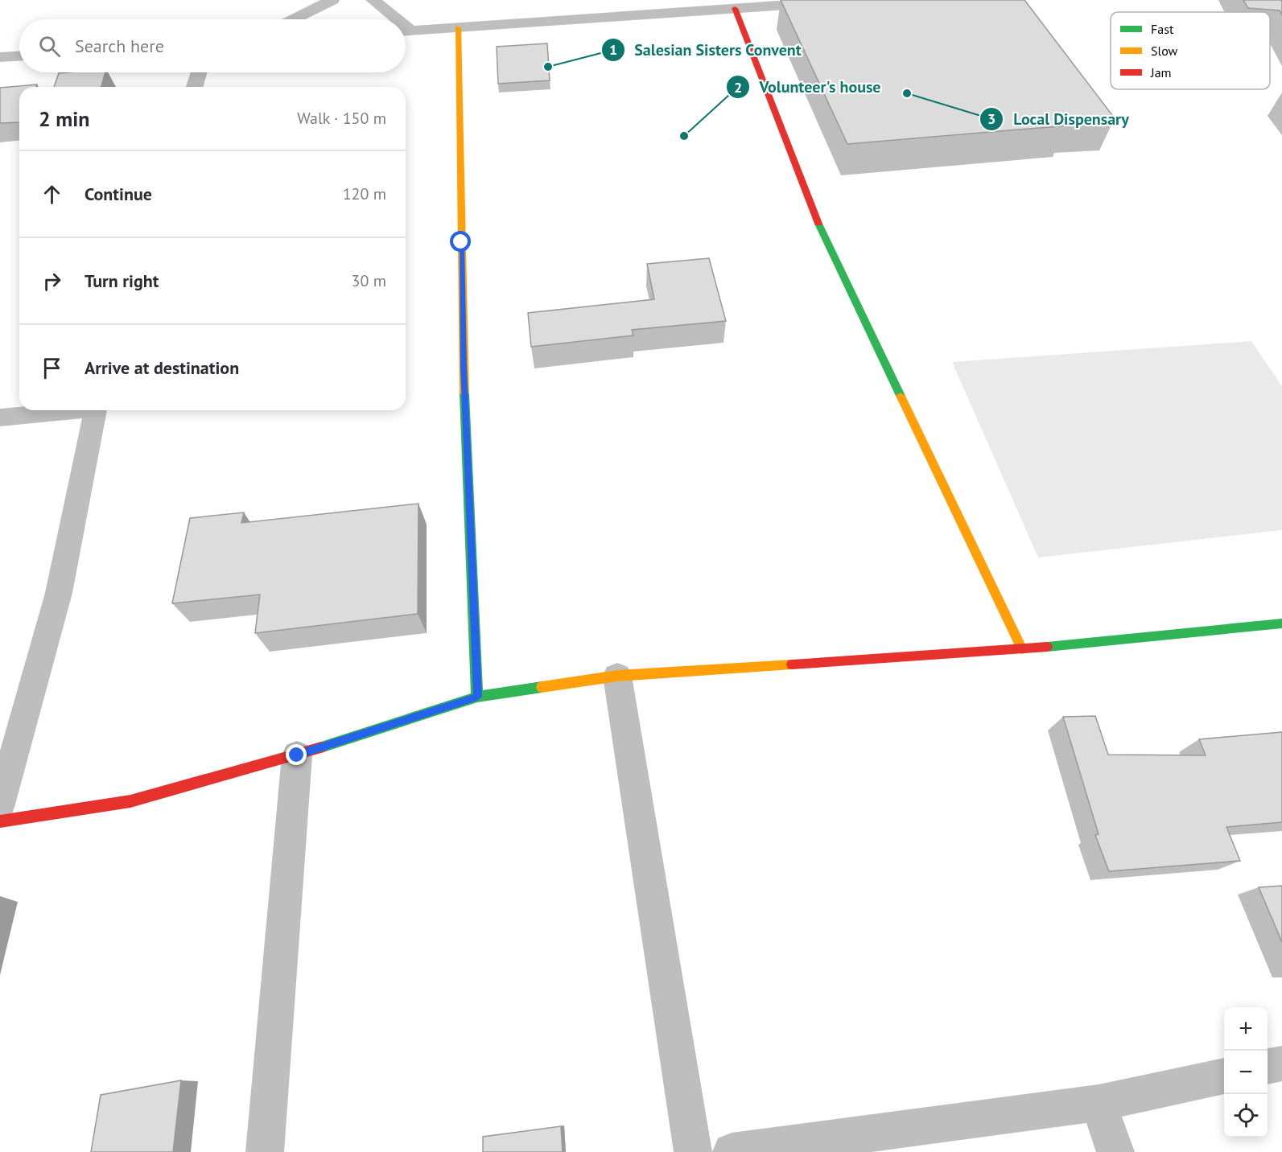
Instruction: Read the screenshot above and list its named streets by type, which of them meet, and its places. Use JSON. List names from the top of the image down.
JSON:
{
  "places": ["Salesian Sisters Convent", "Local Dispensary", "Volunteer's house"],
  "legend": ["Fast", "Slow", "Jam"],
  "page": {
    "search": "Search here",
    "heading": ["2 min", "Walk · 150 m"],
    "list": [
      ["Continue", "120 m"],
      ["Turn right", "30 m"],
      "Arrive at destination"
    ],
    "map_buttons": ["+", "−"]
  }
}
